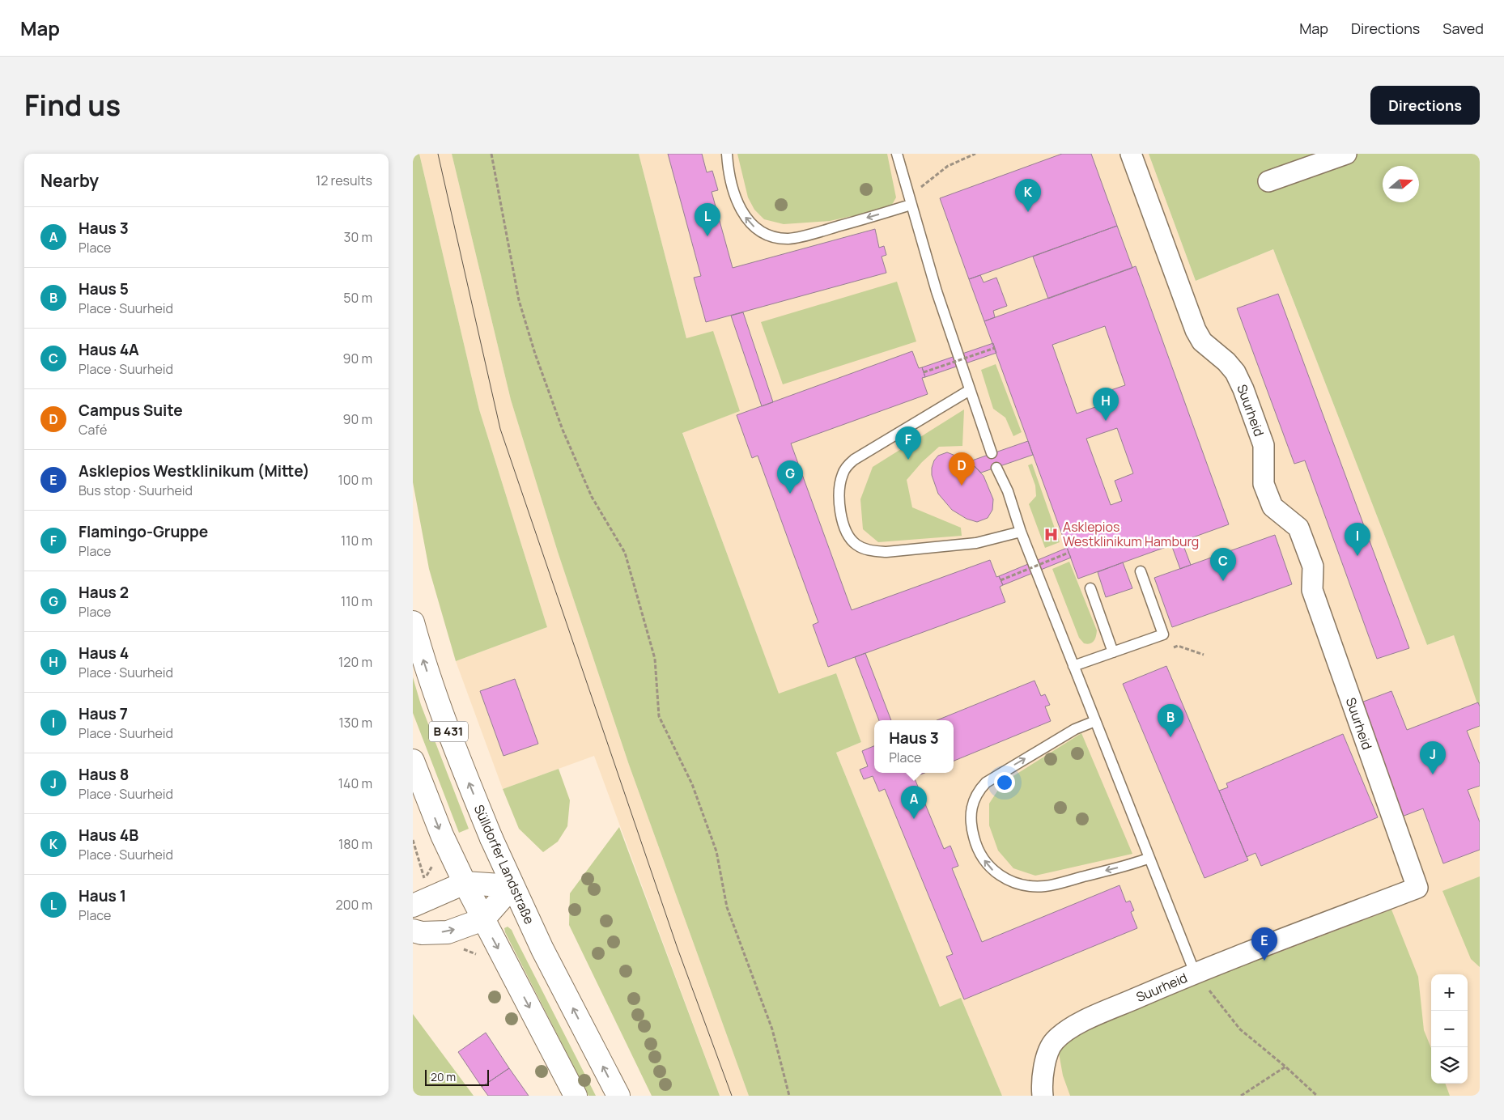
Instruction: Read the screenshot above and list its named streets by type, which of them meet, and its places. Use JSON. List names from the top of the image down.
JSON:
{
  "streets": {
    "main road": ["B 431", "Sülldorfer Landstraße"],
    "street": ["Suurheid"]
  },
  "places": {
    "hospital": ["Asklepios Westklinikum Hamburg"]
  },
  "scale_bar": "20 m",
  "north": "right",
  "page": {
    "header": "Map",
    "nav": ["Map", "Directions", "Saved"],
    "title": "Find us",
    "buttons": "Directions",
    "heading": ["Nearby", "12 results"],
    "pins": [
      "K",
      "L",
      "H",
      "F",
      "D",
      "G",
      "I",
      "C",
      "B",
      "J",
      "A",
      "E"
    ],
    "list": [
      {
        "mark": "A",
        "name": "Haus 3",
        "note": "Place",
        "value": "30 m"
      },
      {
        "mark": "B",
        "name": "Haus 5",
        "note": "Place · Suurheid",
        "value": "50 m"
      },
      {
        "mark": "C",
        "name": "Haus 4A",
        "note": "Place · Suurheid",
        "value": "90 m"
      },
      {
        "mark": "D",
        "name": "Campus Suite",
        "note": "Café",
        "value": "90 m"
      },
      {
        "mark": "E",
        "name": "Asklepios Westklinikum (Mitte)",
        "note": "Bus stop · Suurheid",
        "value": "100 m"
      },
      {
        "mark": "F",
        "name": "Flamingo-Gruppe",
        "note": "Place",
        "value": "110 m"
      },
      {
        "mark": "G",
        "name": "Haus 2",
        "note": "Place",
        "value": "110 m"
      },
      {
        "mark": "H",
        "name": "Haus 4",
        "note": "Place · Suurheid",
        "value": "120 m"
      },
      {
        "mark": "I",
        "name": "Haus 7",
        "note": "Place · Suurheid",
        "value": "130 m"
      },
      {
        "mark": "J",
        "name": "Haus 8",
        "note": "Place · Suurheid",
        "value": "140 m"
      },
      {
        "mark": "K",
        "name": "Haus 4B",
        "note": "Place · Suurheid",
        "value": "180 m"
      },
      {
        "mark": "L",
        "name": "Haus 1",
        "note": "Place",
        "value": "200 m"
      }
    ],
    "popup": ["Haus 3", "Place"],
    "map_buttons": ["+", "−"],
    "scale": "20 m"
  }
}
